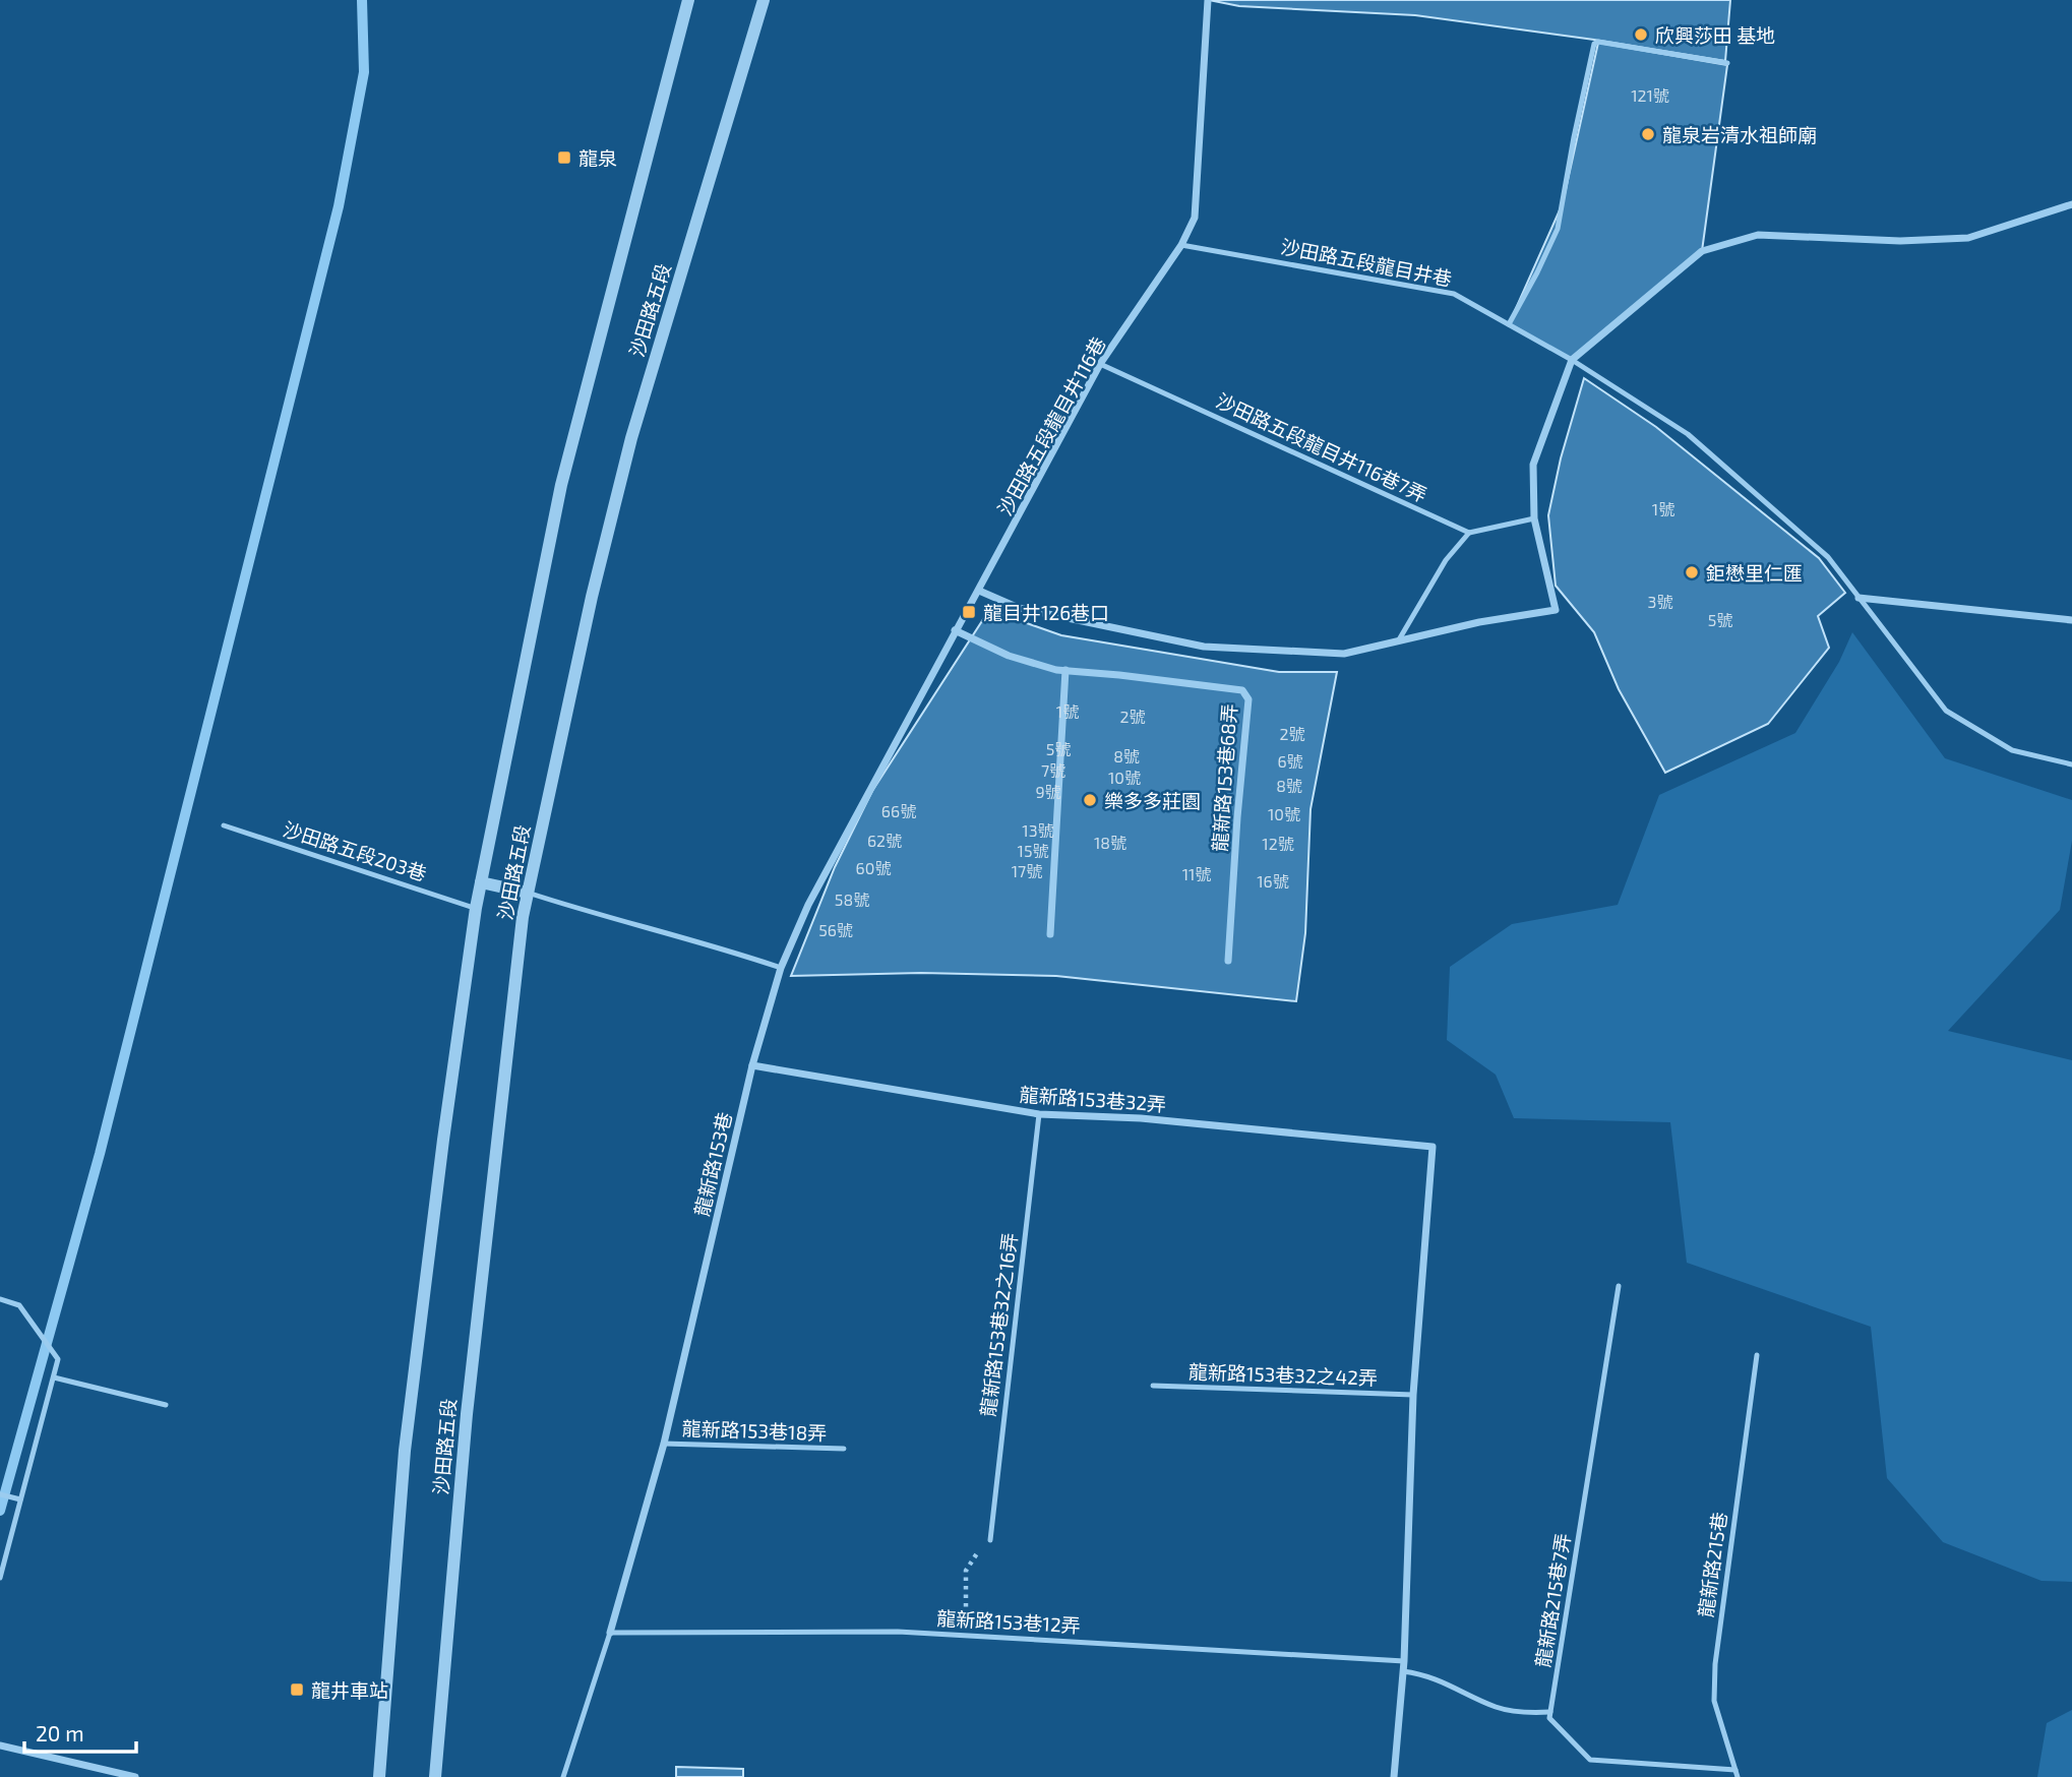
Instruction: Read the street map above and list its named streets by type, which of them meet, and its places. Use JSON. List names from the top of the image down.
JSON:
{
  "streets": {
    "street": [
      "沙田路五段",
      "沙田路五段龍目井116巷",
      "龍新路153巷68弄",
      "龍新路153巷32弄",
      "龍新路153巷"
    ],
    "lane": [
      "沙田路五段龍目井巷",
      "沙田路五段龍目井116巷7弄",
      "沙田路五段203巷",
      "龍新路153巷32之16弄",
      "龍新路153巷32之42弄",
      "龍新路153巷18弄",
      "龍新路215巷",
      "龍新路215巷7弄",
      "龍新路153巷12弄"
    ]
  },
  "crossings": [
    ["沙田路五段龍目井巷", "沙田路五段龍目井116巷"],
    ["沙田路五段", "沙田路五段203巷"],
    ["沙田路五段龍目井116巷", "沙田路五段龍目井116巷7弄"],
    ["沙田路五段龍目井116巷", "龍新路153巷"],
    ["龍新路153巷68弄", "龍新路153巷"],
    ["龍新路153巷32弄", "龍新路153巷"],
    ["龍新路153巷32弄", "龍新路153巷32之16弄"],
    ["龍新路153巷32弄", "龍新路153巷32之42弄"],
    ["龍新路153巷", "龍新路153巷18弄"],
    ["龍新路153巷", "龍新路153巷12弄"]
  ],
  "places": {
    "other": [
      "欣興莎田 基地",
      "龍泉岩清水祖師廟",
      "鉅懋里仁匯",
      "樂多多莊園"
    ],
    "transit": ["龍泉", "龍目井126巷口", "龍井車站"]
  },
  "house_numbers": [
    "121號",
    "1號",
    "3號",
    "5號",
    "1號",
    "2號",
    "2號",
    "5號",
    "8號",
    "6號",
    "7號",
    "10號",
    "8號",
    "9號",
    "66號",
    "10號",
    "13號",
    "62號",
    "18號",
    "12號",
    "15號",
    "60號",
    "17號",
    "11號",
    "16號",
    "58號",
    "56號"
  ],
  "scale_bar": "20 m"
}
